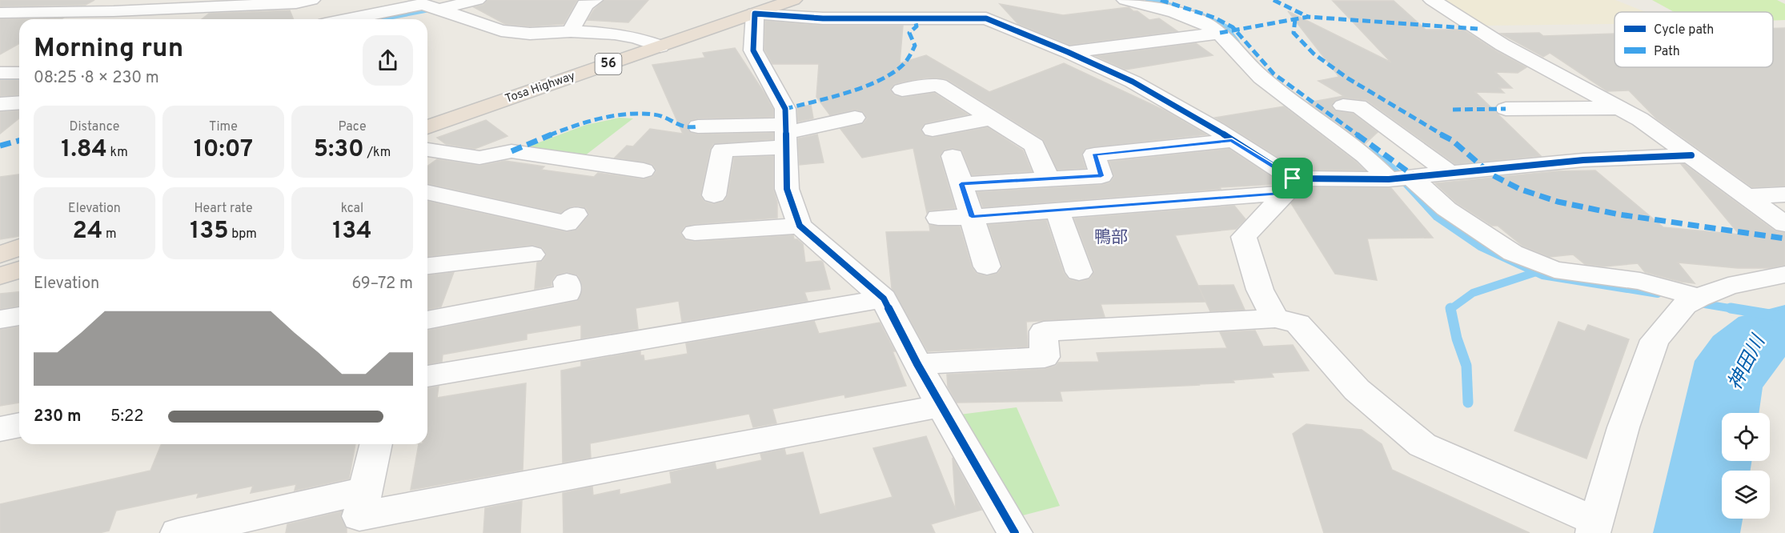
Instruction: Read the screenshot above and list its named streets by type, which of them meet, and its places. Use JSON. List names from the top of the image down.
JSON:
{
  "streets": {
    "highway": ["56", "Tosa Highway"]
  },
  "districts": ["鴨部"],
  "water": ["神田川"],
  "legend": ["Cycle path", "Path"],
  "page": {
    "heading": ["Morning run", "08:25 · 8 × 230 m"],
    "stats": [
      ["Distance", "1.84 km"],
      ["Time", "10:07"],
      ["Pace", "5:30 /km"],
      ["Elevation", "24 m"],
      ["Heart rate", "135 bpm"],
      ["kcal", "134"]
    ],
    "chart": ["Elevation", "69–72 m"],
    "list": [
      {
        "name": "230 m",
        "note": "5:22"
      }
    ]
  }
}
